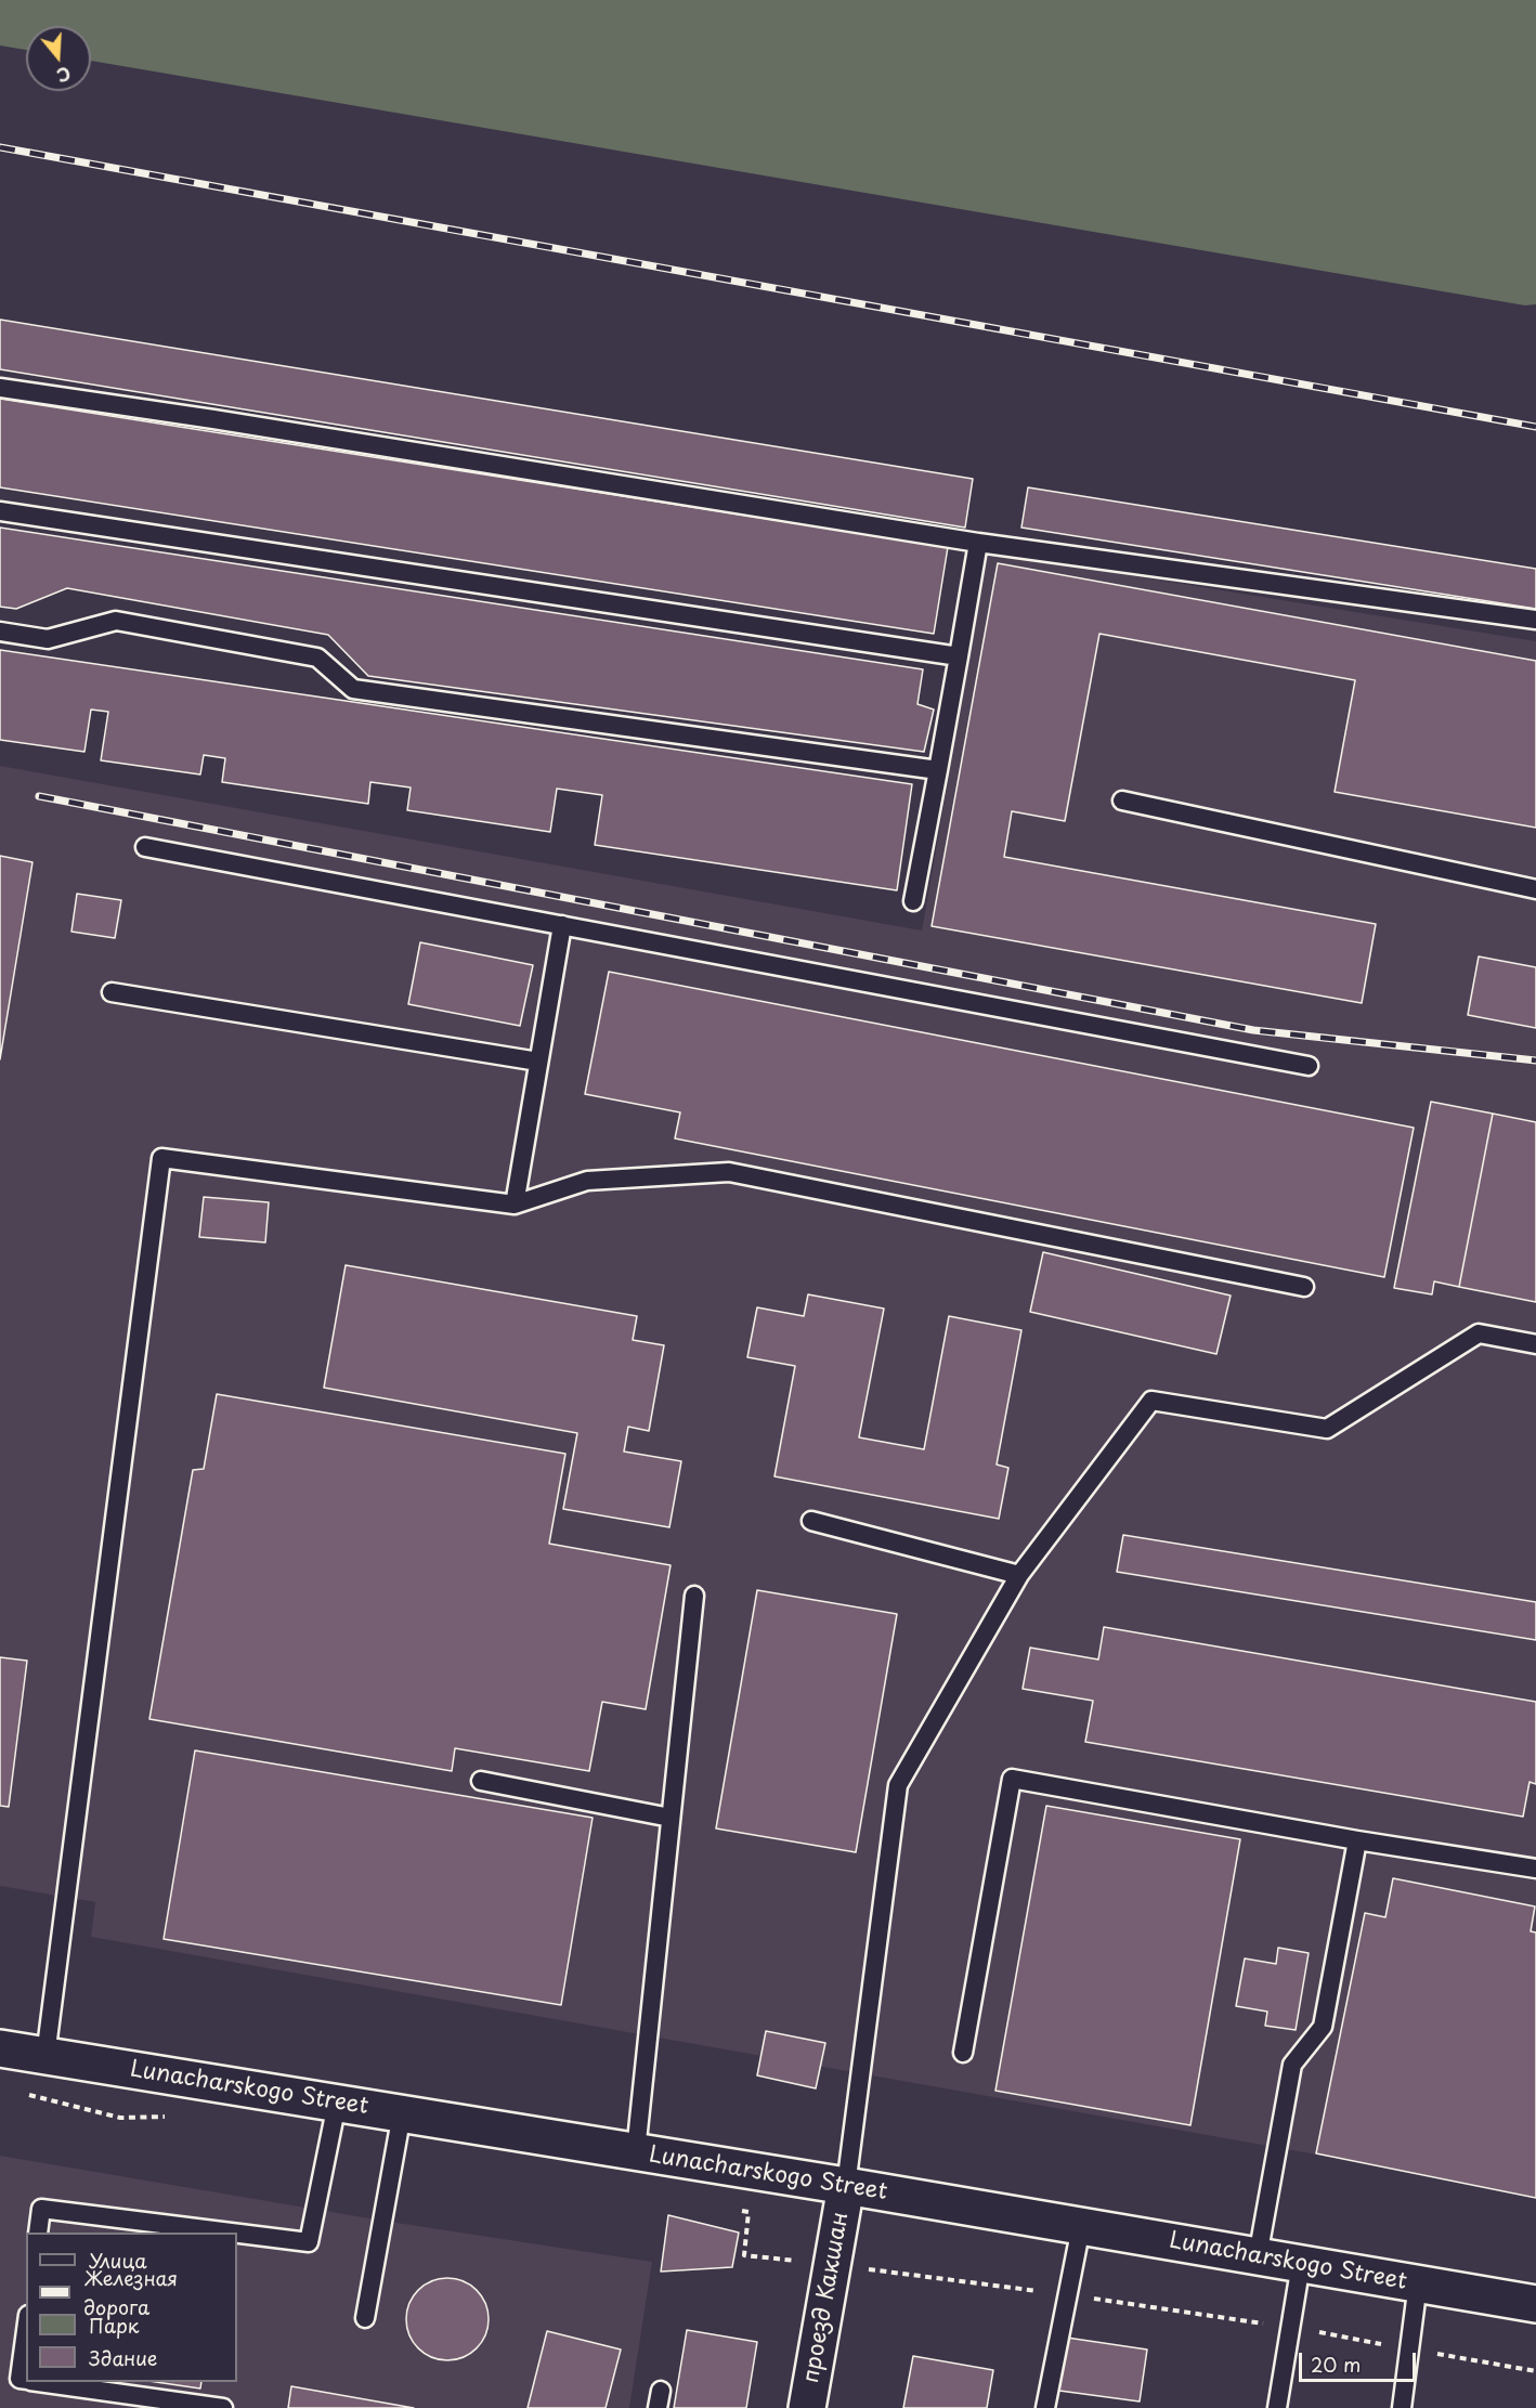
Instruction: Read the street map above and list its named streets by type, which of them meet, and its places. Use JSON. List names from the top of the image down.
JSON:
{
  "streets": {
    "main road": ["Lunacharskogo Street", "проезд Какшан"]
  },
  "crossings": [
    ["Lunacharskogo Street", "проезд Какшан"]
  ],
  "legend": [
    "Улица",
    "Железная дорога",
    "Парк",
    "Здание"
  ],
  "scale_bar": "20 m",
  "north": "bottom"
}
